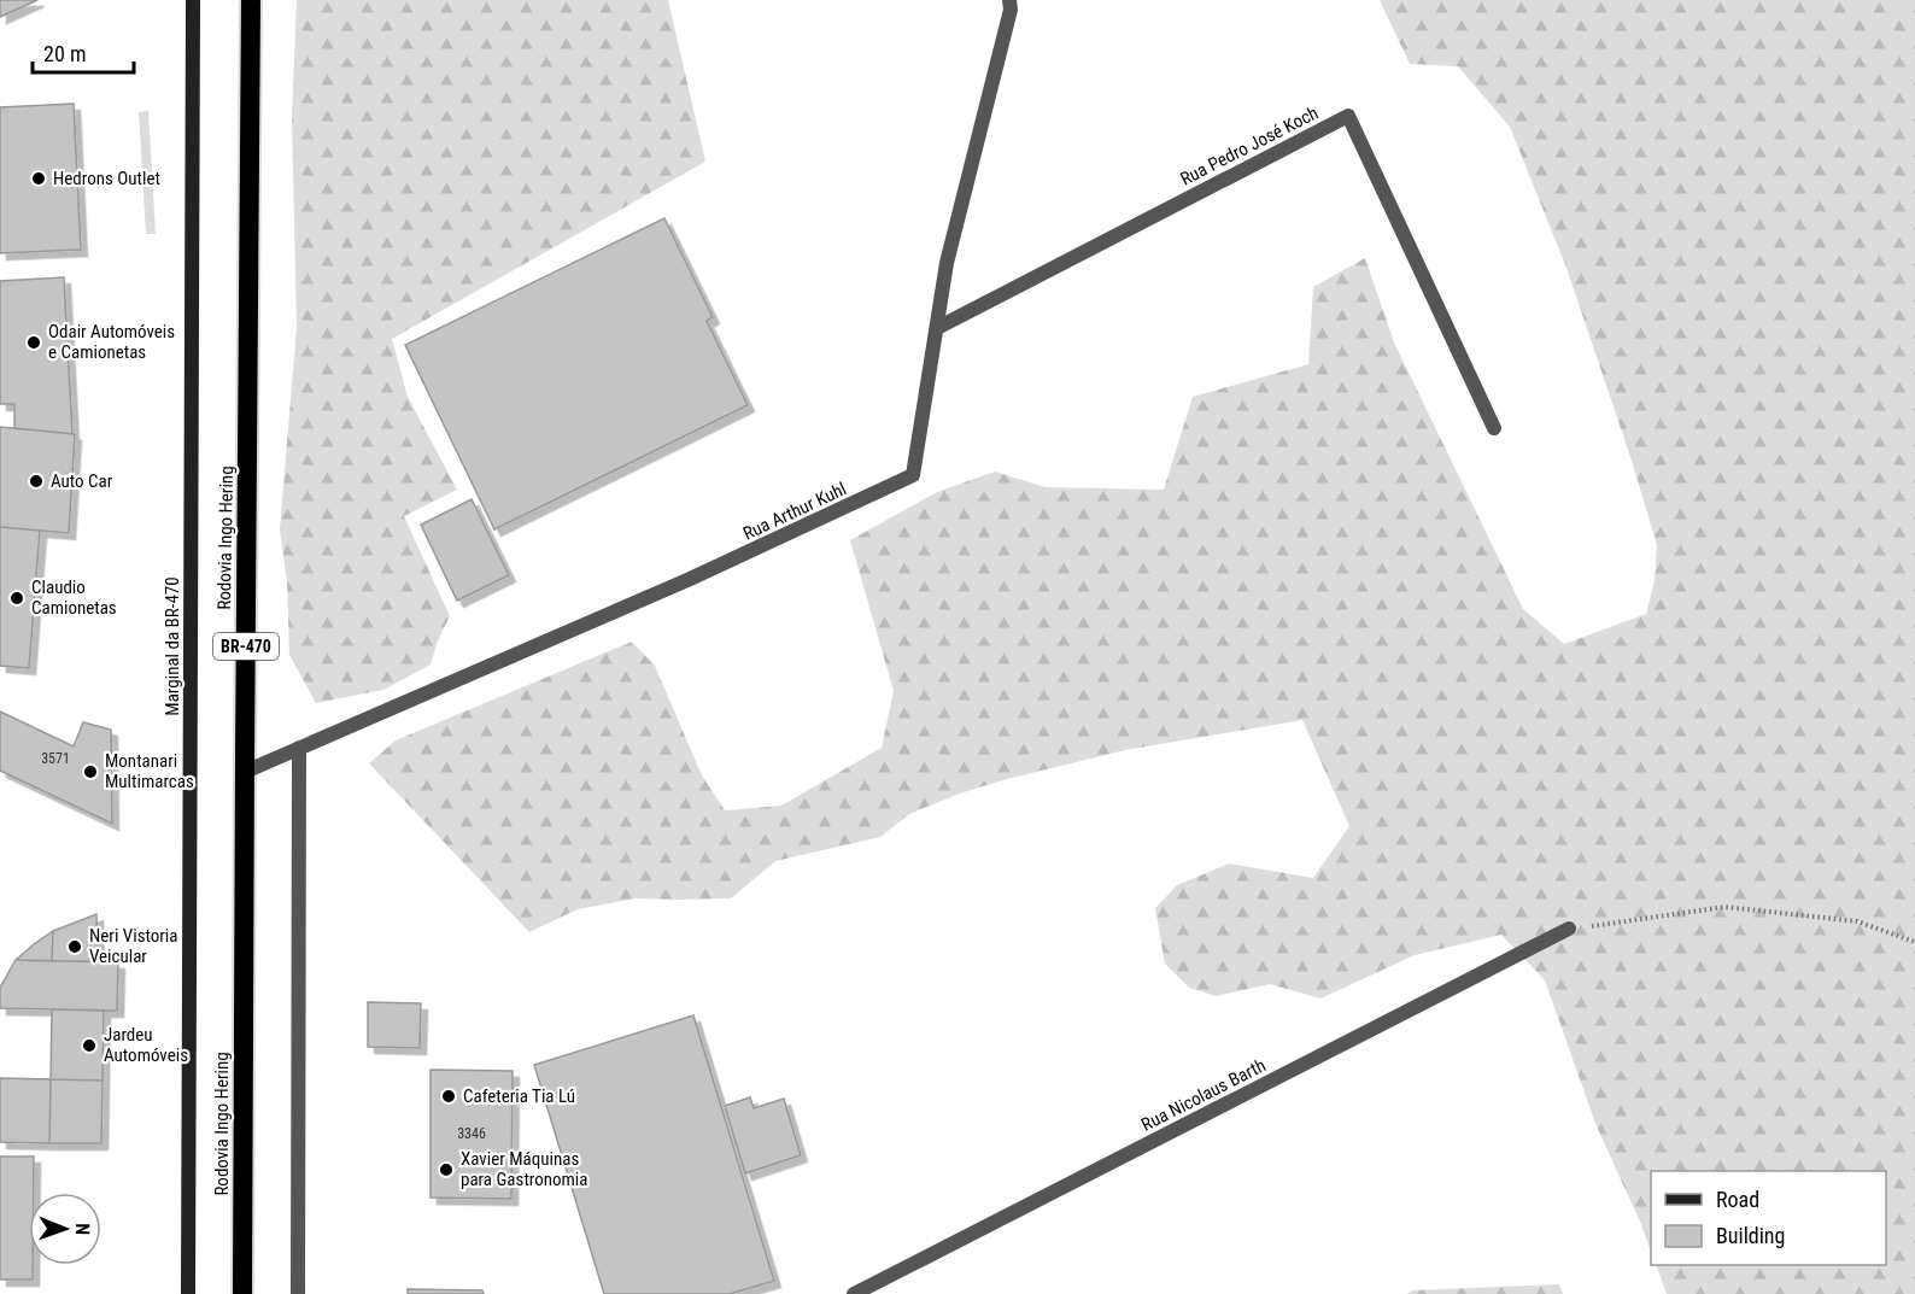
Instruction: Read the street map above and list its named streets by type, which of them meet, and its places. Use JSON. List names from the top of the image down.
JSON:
{
  "streets": {
    "highway": ["Rodovia Ingo Hering", "BR-470"],
    "main road": ["Marginal da BR-470"],
    "street": ["Rua Pedro José Koch", "Rua Arthur Kuhl", "Rua Nicolaus Barth"]
  },
  "crossings": [
    ["Rua Pedro José Koch", "Rua Arthur Kuhl"],
    ["Rua Arthur Kuhl", "Rodovia Ingo Hering"]
  ],
  "places": [
    "Hedrons Outlet",
    "Odair Automóveis e Camionetas",
    "Auto Car",
    "Claudio Camionetas",
    "Montanari Multimarcas",
    "Neri Vistoria Veicular",
    "Jardeu Automóveis",
    "Cafeteria Tia Lú",
    "Xavier Máquinas para Gastronomia"
  ],
  "house_numbers": ["3571", "3346"],
  "legend": ["Road", "Building"],
  "scale_bar": "20 m",
  "north": "right"
}
